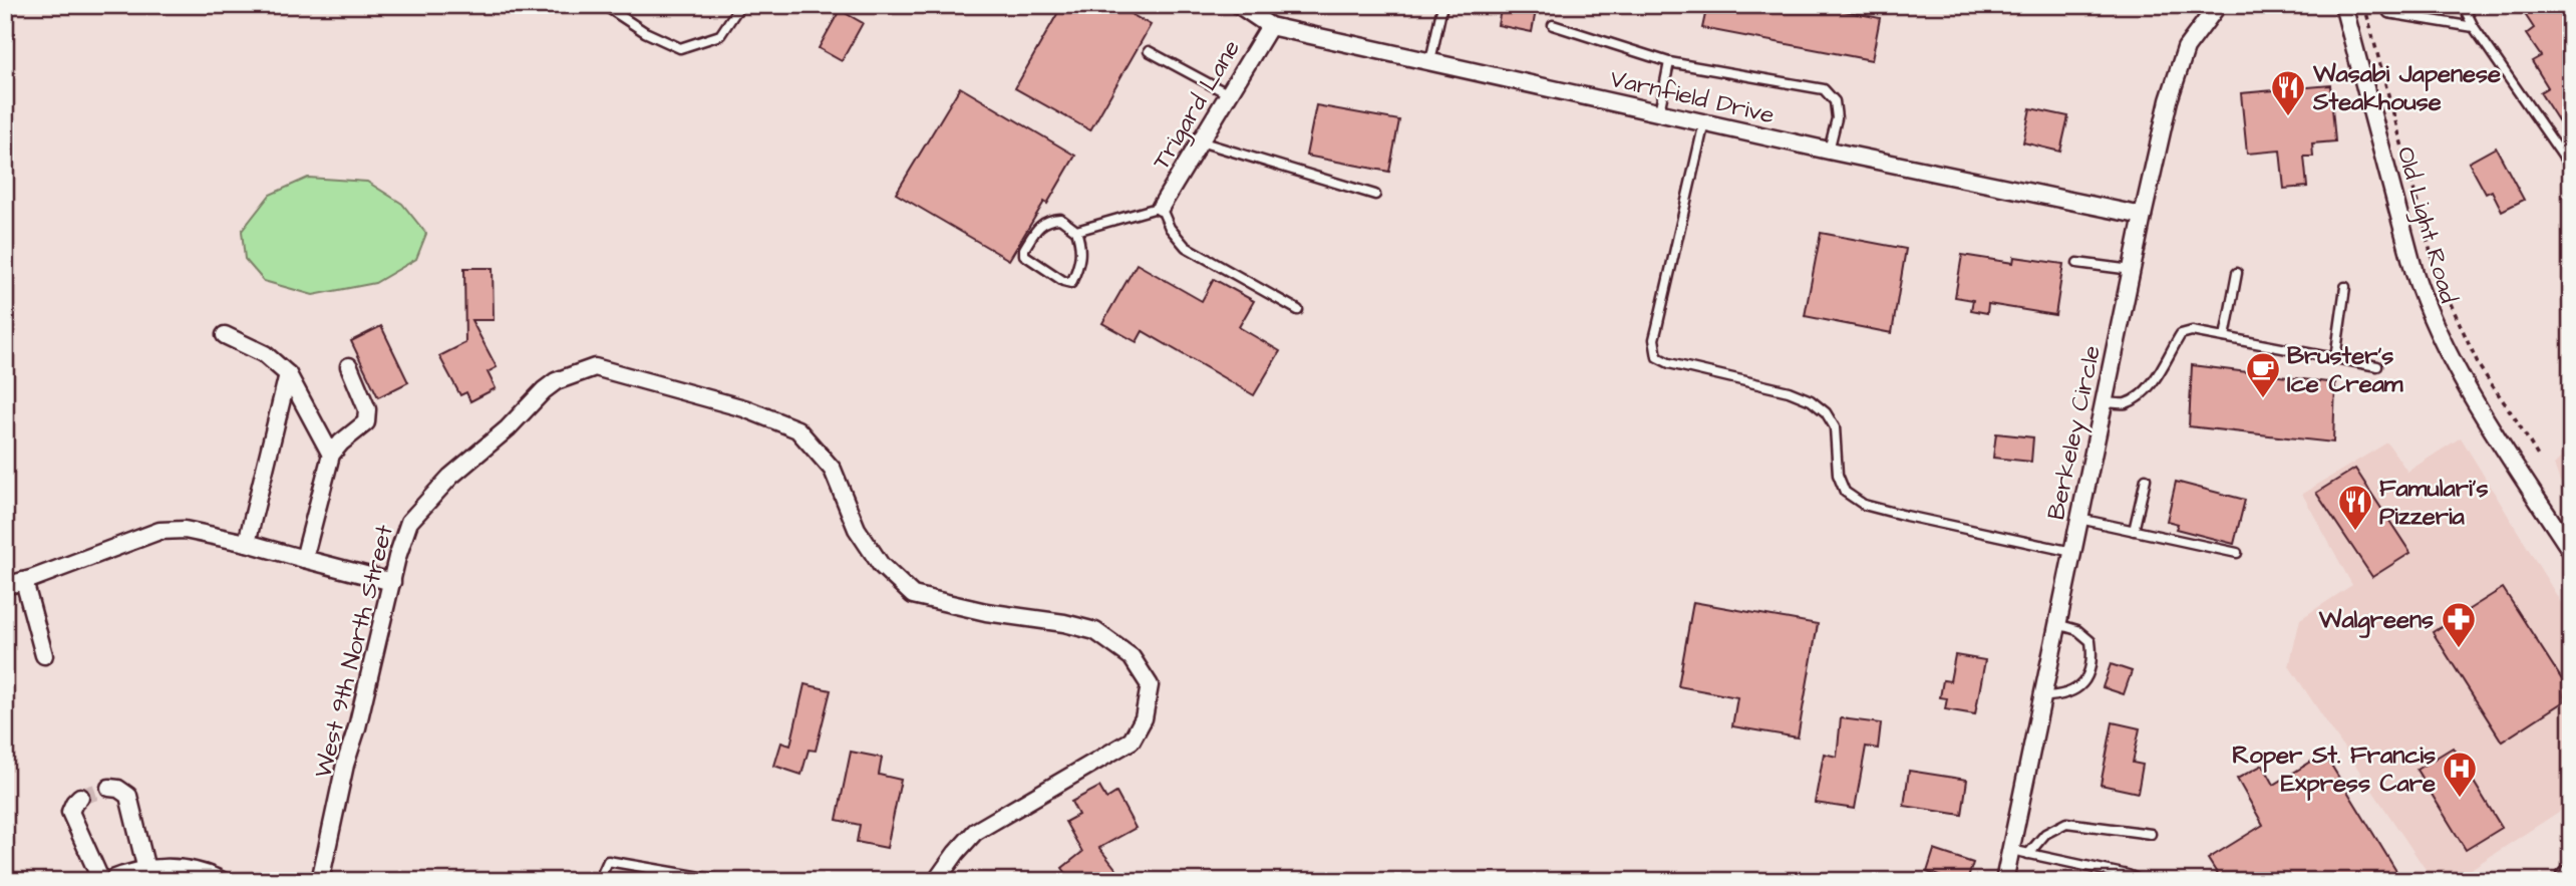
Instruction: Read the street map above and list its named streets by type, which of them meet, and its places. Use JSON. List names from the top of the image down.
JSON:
{
  "streets": {
    "street": [
      "Varnfield Drive",
      "Trigard Lane",
      "Old Light Road",
      "Berkeley Circle",
      "West 9th North Street"
    ]
  },
  "crossings": [
    ["Varnfield Drive", "Trigard Lane"],
    ["Varnfield Drive", "Berkeley Circle"]
  ],
  "places": {
    "restaurant": ["Wasabi Japenese Steakhouse", "Famulari's Pizzeria"],
    "cafe": ["Bruster's Ice Cream"],
    "pharmacy": ["Walgreens"],
    "hospital": ["Roper St. Francis Express Care"]
  }
}
